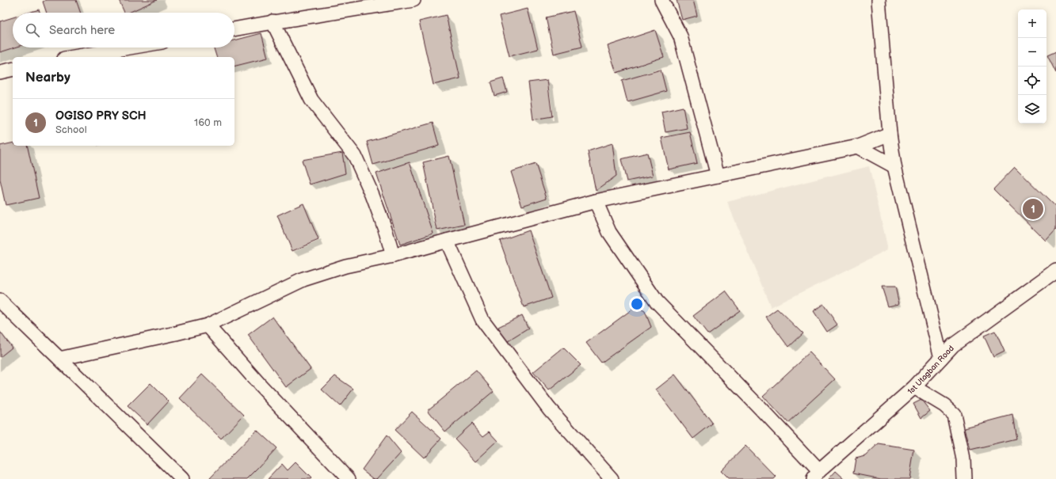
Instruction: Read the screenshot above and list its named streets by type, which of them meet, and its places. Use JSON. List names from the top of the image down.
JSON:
{
  "streets": {
    "street": ["1st Utagban Road"]
  },
  "page": {
    "map_buttons": ["+", "−"],
    "search": "Search here",
    "heading": "Nearby",
    "list": [
      {
        "mark": "1",
        "name": "OGISO PRY SCH",
        "note": "School",
        "value": "160 m"
      }
    ],
    "pins": "1"
  }
}
